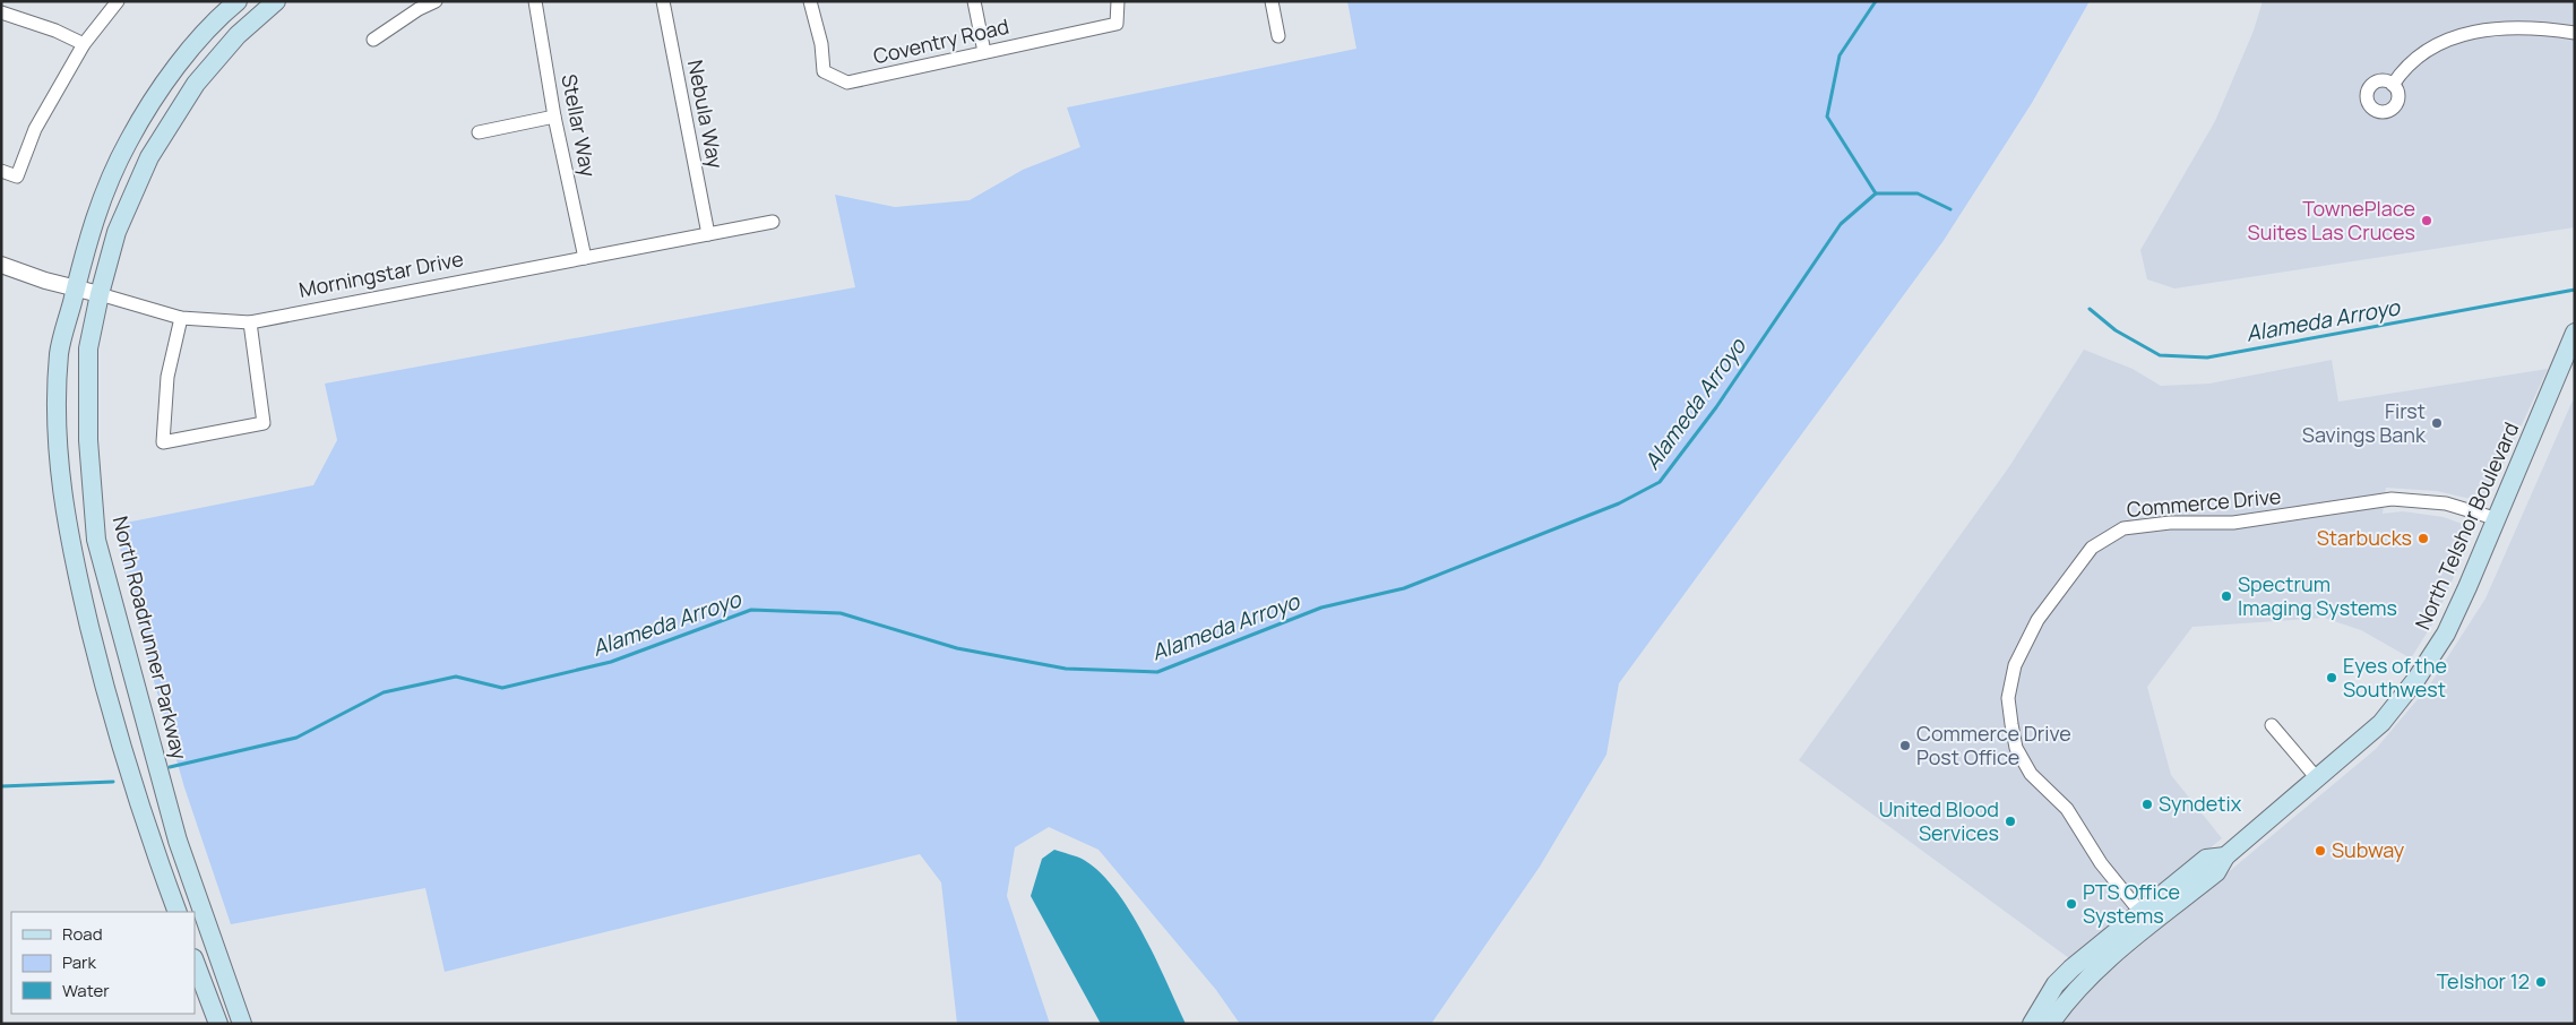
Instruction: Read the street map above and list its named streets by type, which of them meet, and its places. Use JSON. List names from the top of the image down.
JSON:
{
  "streets": {
    "main road": ["North Telshor Boulevard", "North Roadrunner Parkway"],
    "street": [
      "Coventry Road",
      "Nebula Way",
      "Stellar Way",
      "Morningstar Drive",
      "Commerce Drive"
    ]
  },
  "crossings": [
    ["Nebula Way", "Morningstar Drive"],
    ["Stellar Way", "Morningstar Drive"],
    ["Morningstar Drive", "North Roadrunner Parkway"],
    ["Commerce Drive", "North Telshor Boulevard"]
  ],
  "water": ["Alameda Arroyo"],
  "places": [
    "TownePlace Suites Las Cruces",
    "First Savings Bank",
    "Starbucks",
    "Spectrum Imaging Systems",
    "Eyes of the Southwest",
    "Commerce Drive Post Office",
    "Syndetix",
    "United Blood Services",
    "Subway",
    "PTS Office Systems",
    "Telshor 12"
  ],
  "legend": ["Road", "Park", "Water"]
}
